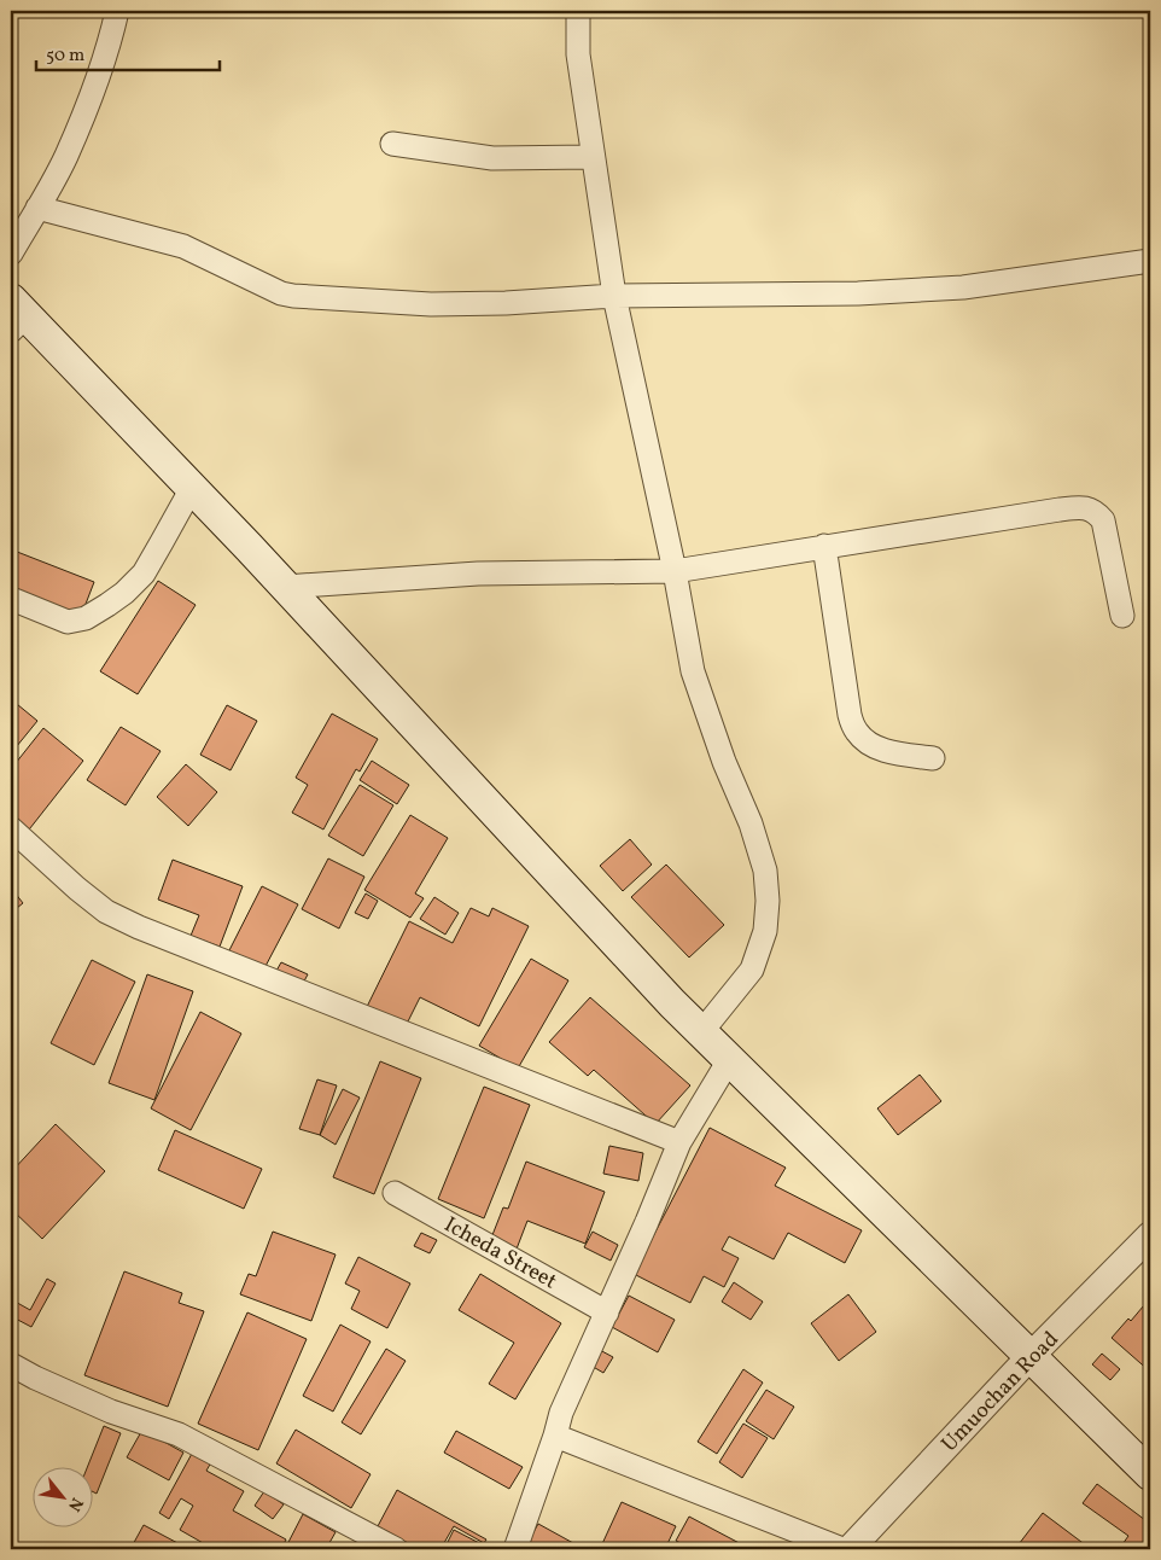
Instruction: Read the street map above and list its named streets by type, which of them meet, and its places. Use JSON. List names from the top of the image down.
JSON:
{
  "streets": {
    "street": ["Icheda Street", "Umuochan Road"]
  },
  "scale_bar": "50 m",
  "north": "bottom right"
}
